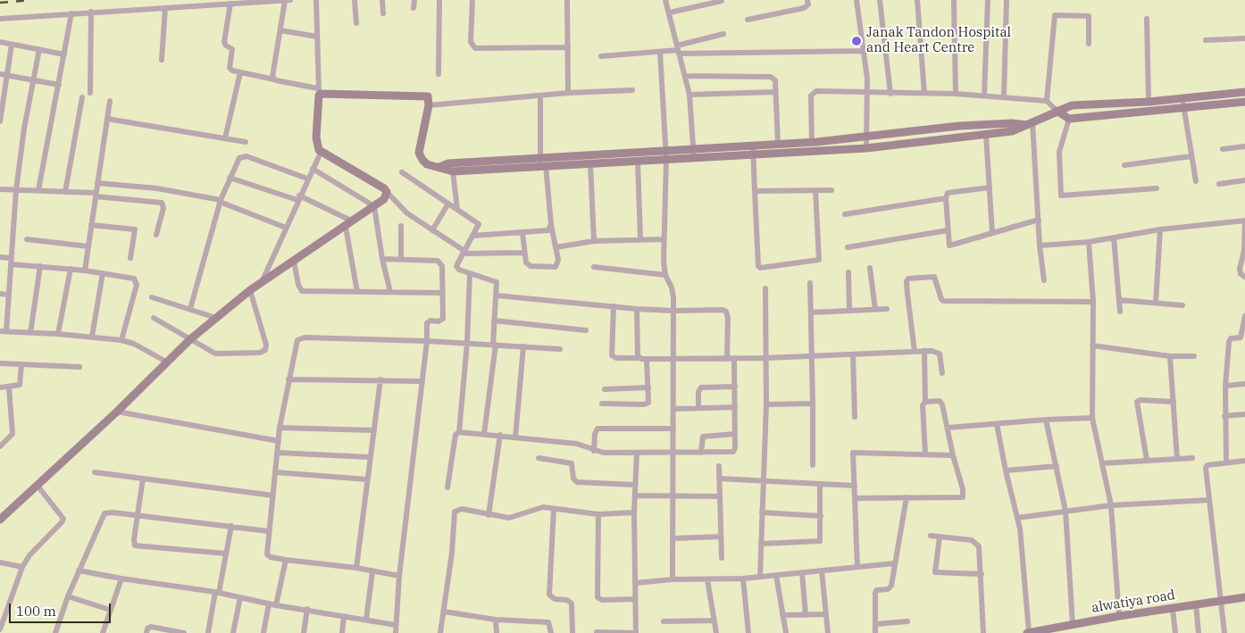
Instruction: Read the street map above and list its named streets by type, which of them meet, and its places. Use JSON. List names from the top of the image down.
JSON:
{
  "streets": {
    "street": ["alwatiya road"]
  },
  "places": ["Janak Tandon Hospital and Heart Centre"],
  "scale_bar": "100 m"
}
